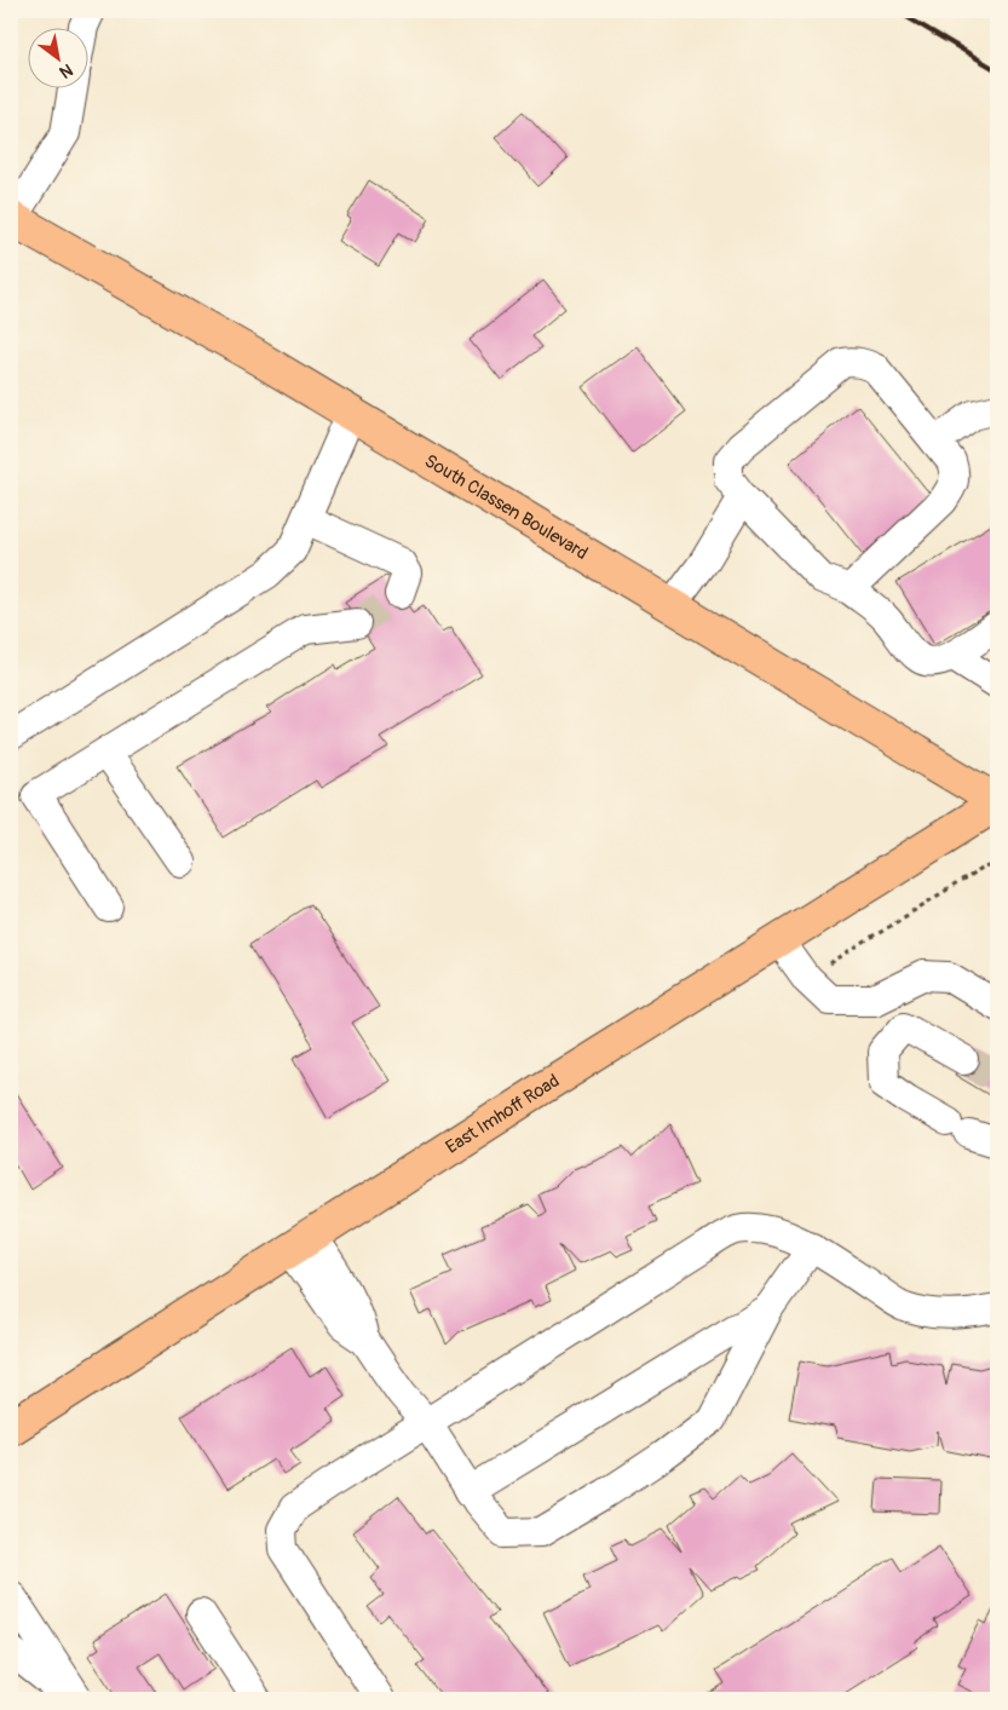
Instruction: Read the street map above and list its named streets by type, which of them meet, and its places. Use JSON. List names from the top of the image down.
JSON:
{
  "streets": {
    "main road": ["South Classen Boulevard", "East Imhoff Road"]
  },
  "crossings": [
    ["South Classen Boulevard", "East Imhoff Road"]
  ],
  "north": "bottom right"
}
